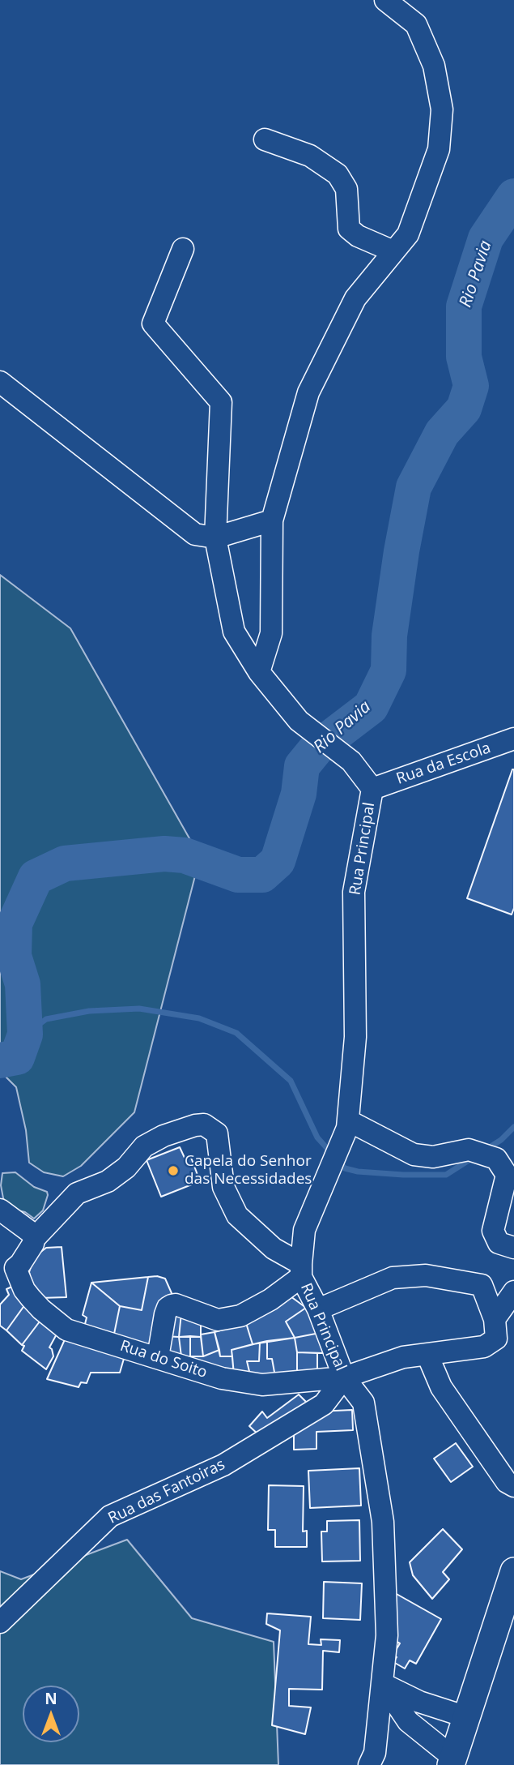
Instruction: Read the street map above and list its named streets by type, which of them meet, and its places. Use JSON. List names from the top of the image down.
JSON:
{
  "streets": {
    "street": [
      "Rua da Escola",
      "Rua Principal",
      "Rua do Soito",
      "Rua das Fantoiras"
    ]
  },
  "crossings": [
    ["Rua da Escola", "Rua Principal"],
    ["Rua Principal", "Rua do Soito"],
    ["Rua Principal", "Rua das Fantoiras"],
    ["Rua do Soito", "Rua das Fantoiras"]
  ],
  "water": ["Rio Pavia"],
  "places": ["Capela do Senhor das Necessidades"],
  "north": "top"
}
